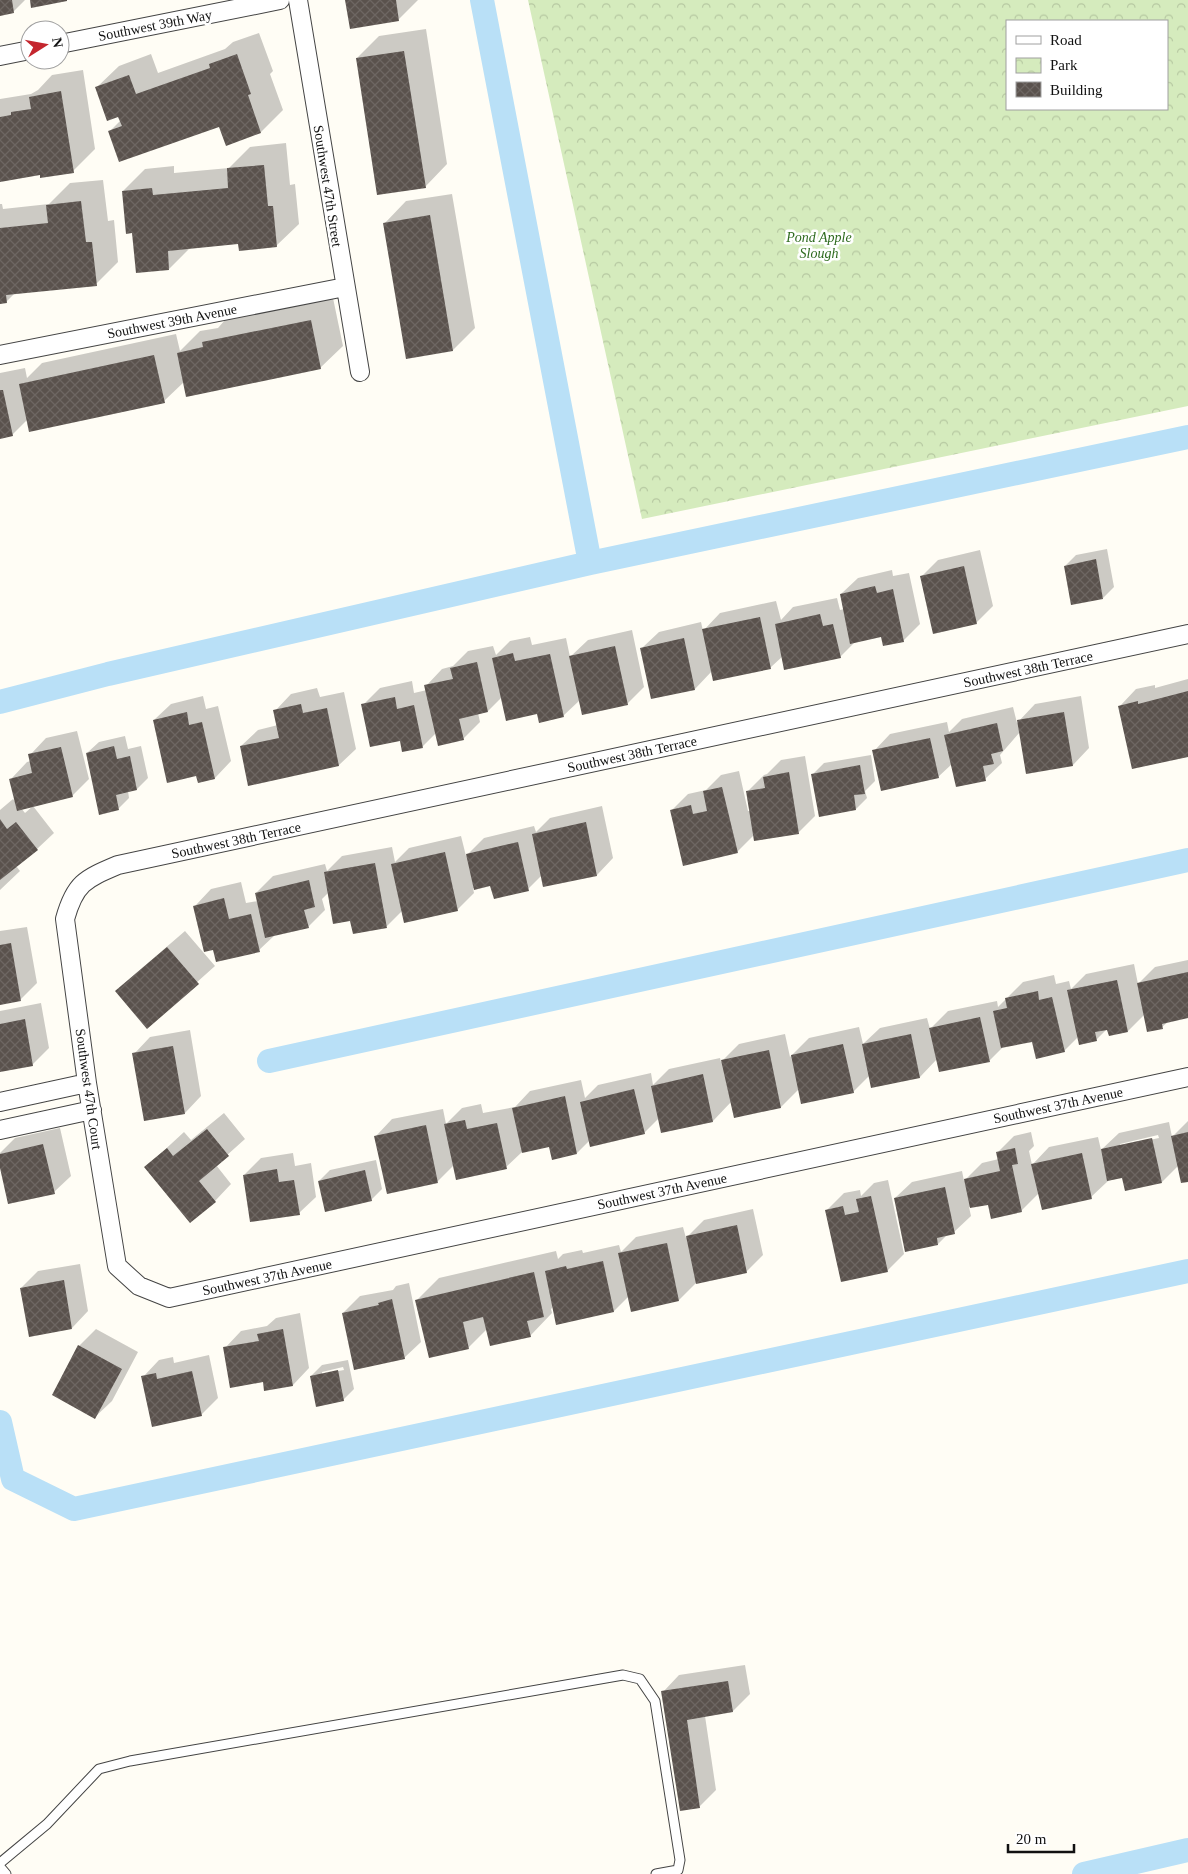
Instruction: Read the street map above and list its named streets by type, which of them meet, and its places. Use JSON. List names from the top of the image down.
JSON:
{
  "streets": {
    "street": [
      "Southwest 39th Way",
      "Southwest 47th Street",
      "Southwest 39th Avenue",
      "Southwest 38th Terrace",
      "Southwest 47th Court",
      "Southwest 37th Avenue"
    ]
  },
  "crossings": [
    ["Southwest 47th Street", "Southwest 39th Avenue"],
    ["Southwest 38th Terrace", "Southwest 47th Court"],
    ["Southwest 47th Court", "Southwest 37th Avenue"]
  ],
  "parks": ["Pond Apple Slough"],
  "legend": ["Road", "Park", "Building"],
  "scale_bar": "20 m",
  "north": "right"
}
